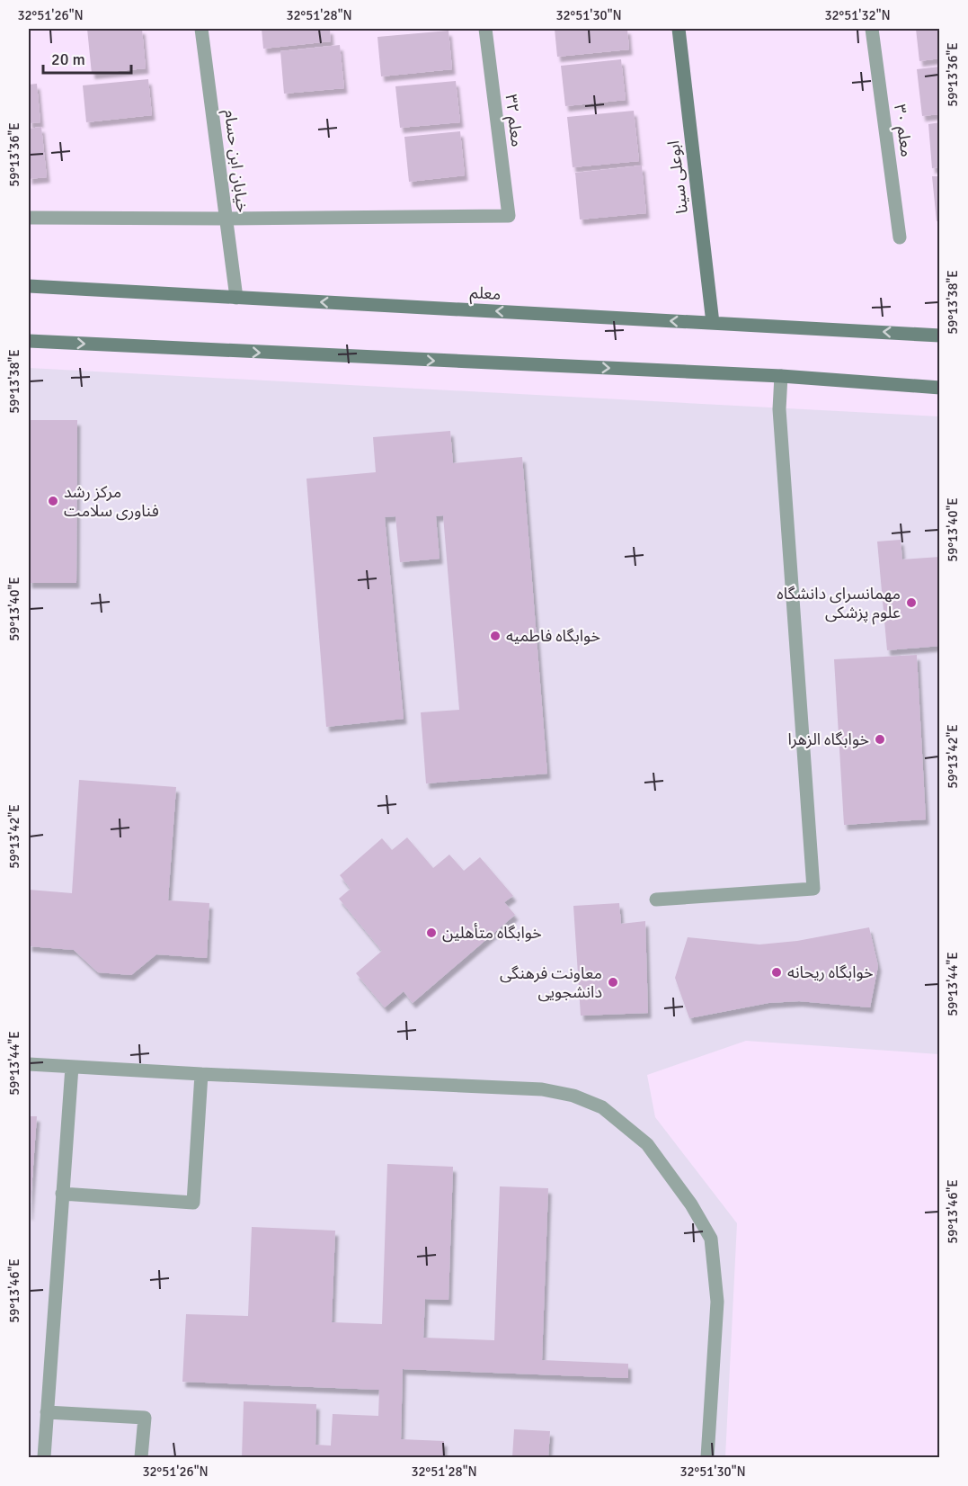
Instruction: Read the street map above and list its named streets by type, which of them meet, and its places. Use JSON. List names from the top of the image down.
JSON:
{
  "streets": {
    "main road": ["ابوعلی سینا", "معلم"],
    "street": ["معلم ۳۲", "معلم ۳۰", "خیابان ابن حسام"]
  },
  "crossings": [
    ["معلم ۳۲", "خیابان ابن حسام"],
    ["خیابان ابن حسام", "معلم"],
    ["ابوعلی سینا", "معلم"]
  ],
  "places": [
    "مرکز رشد فناوری سلامت",
    "مهمانسرای دانشگاه علوم پزشکی",
    "خوابگاه فاطمیه",
    "خوابگاه الزهرا",
    "خوابگاه متأهلین",
    "خوابگاه ریحانه",
    "معاونت فرهنگی دانشجویی"
  ],
  "scale_bar": "20 m",
  "coordinates": [
    "32°51'26\"N",
    "32°51'28\"N",
    "32°51'30\"N",
    "32°51'32\"N",
    "59°13'36\"E",
    "59°13'38\"E",
    "59°13'40\"E",
    "59°13'42\"E",
    "59°13'44\"E",
    "59°13'46\"E"
  ]
}
